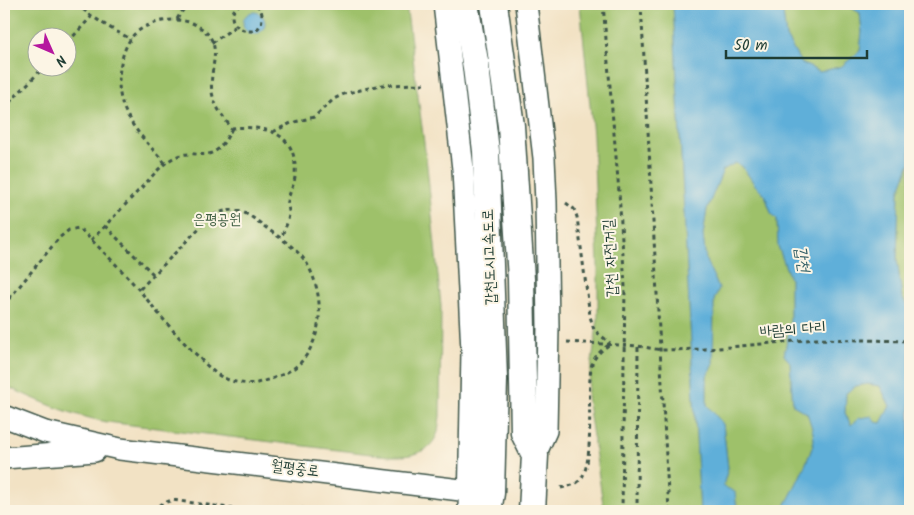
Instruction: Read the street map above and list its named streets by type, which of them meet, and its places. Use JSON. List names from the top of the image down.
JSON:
{
  "streets": {
    "main road": ["갑천도시고속도로"],
    "street": ["월평중로"],
    "path": ["갑천 자전거길", "바람의 다리"]
  },
  "crossings": [
    ["갑천 자전거길", "바람의 다리"]
  ],
  "water": ["갑천"],
  "parks": ["은평공원"],
  "scale_bar": "50 m",
  "north": "bottom right"
}
